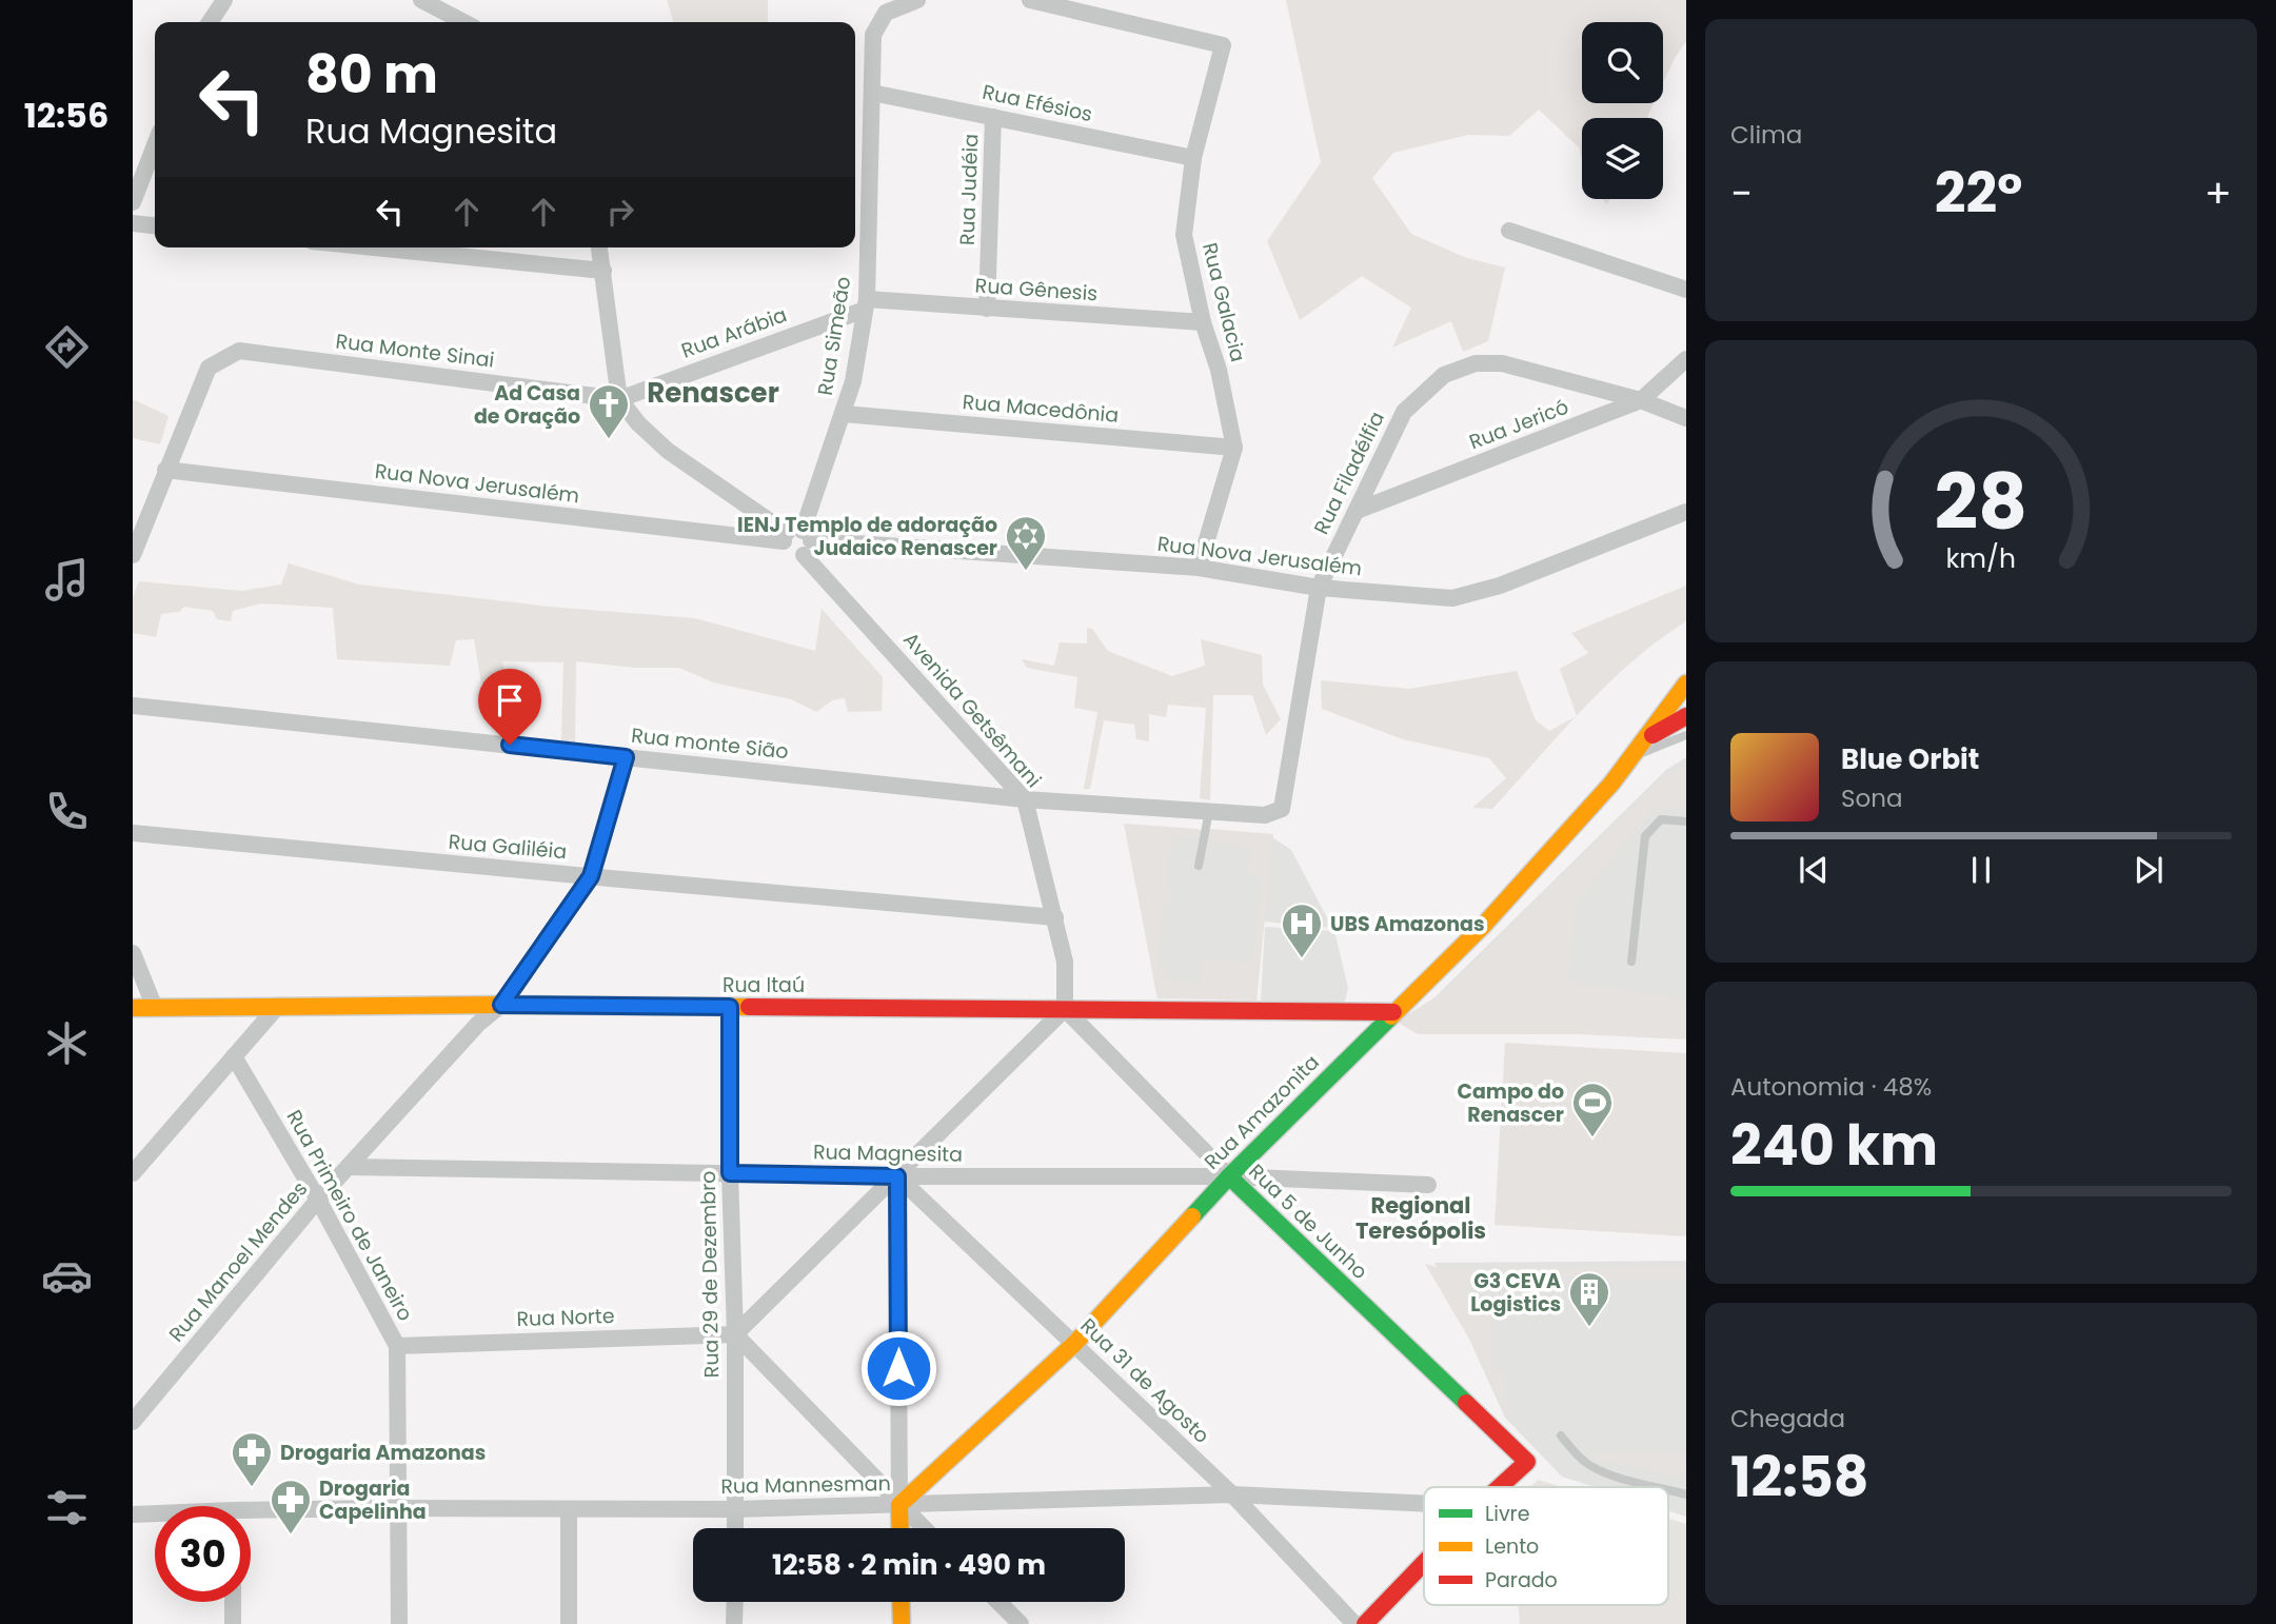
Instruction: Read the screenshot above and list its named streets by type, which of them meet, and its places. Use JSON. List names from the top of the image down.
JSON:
{
  "streets": {
    "street": [
      "Rua Efésios",
      "Rua Judéia",
      "Rua Gênesis",
      "Rua Galacia",
      "Rua Arábia",
      "Rua Simeão",
      "Rua Monte Sinai",
      "Rua Macedônia",
      "Rua Jericó",
      "Rua Filadélfia",
      "Rua Nova Jerusalém",
      "Avenida Getsêmani",
      "Rua monte Sião",
      "Rua Galiléia",
      "Rua Itaú",
      "Rua Amazonita",
      "Rua Magnesita",
      "Rua Primeiro de Janeiro",
      "Rua 5 de Junho",
      "Rua Manoel Mendes",
      "Rua 29 de Dezembro",
      "Rua Norte",
      "Rua 31 de Agosto",
      "Rua Mannesman"
    ]
  },
  "crossings": [
    ["Rua Efésios", "Rua Judéia"],
    ["Rua Efésios", "Rua Galacia"],
    ["Rua Efésios", "Rua Simeão"],
    ["Rua Judéia", "Rua Gênesis"],
    ["Rua Gênesis", "Rua Galacia"],
    ["Rua Gênesis", "Rua Arábia"],
    ["Rua Gênesis", "Rua Simeão"],
    ["Rua Galacia", "Rua Macedônia"],
    ["Rua Galacia", "Rua Nova Jerusalém"],
    ["Rua Arábia", "Rua Simeão"],
    ["Rua Arábia", "Rua Monte Sinai"],
    ["Rua Arábia", "Avenida Getsêmani"],
    ["Rua Simeão", "Rua Macedônia"],
    ["Rua Simeão", "Rua Nova Jerusalém"],
    ["Rua Simeão", "Avenida Getsêmani"],
    ["Rua Monte Sinai", "Rua Nova Jerusalém"],
    ["Rua Monte Sinai", "Avenida Getsêmani"],
    ["Rua Jericó", "Rua Filadélfia"],
    ["Rua Filadélfia", "Rua Nova Jerusalém"],
    ["Rua Filadélfia", "Rua monte Sião"],
    ["Rua Nova Jerusalém", "Avenida Getsêmani"],
    ["Avenida Getsêmani", "Rua monte Sião"],
    ["Avenida Getsêmani", "Rua Galiléia"],
    ["Avenida Getsêmani", "Rua Itaú"],
    ["Avenida Getsêmani", "Rua 5 de Junho"],
    ["Rua monte Sião", "Rua Manoel Mendes"],
    ["Rua Galiléia", "Rua Manoel Mendes"],
    ["Rua Itaú", "Rua Amazonita"],
    ["Rua Itaú", "Rua 5 de Junho"],
    ["Rua Itaú", "Rua Manoel Mendes"],
    ["Rua Itaú", "Rua 29 de Dezembro"],
    ["Rua Amazonita", "Rua Magnesita"],
    ["Rua Amazonita", "Rua 5 de Junho"],
    ["Rua Amazonita", "Rua 31 de Agosto"],
    ["Rua Amazonita", "Rua Mannesman"],
    ["Rua Magnesita", "Rua 5 de Junho"],
    ["Rua Magnesita", "Rua Manoel Mendes"],
    ["Rua Magnesita", "Rua 29 de Dezembro"],
    ["Rua Magnesita", "Rua 31 de Agosto"],
    ["Rua Primeiro de Janeiro", "Rua Manoel Mendes"],
    ["Rua Primeiro de Janeiro", "Rua Norte"],
    ["Rua Primeiro de Janeiro", "Rua Mannesman"],
    ["Rua 29 de Dezembro", "Rua Norte"],
    ["Rua 29 de Dezembro", "Rua Mannesman"],
    ["Rua 31 de Agosto", "Rua Mannesman"]
  ],
  "districts": ["Renascer", "Regional Teresópolis"],
  "places": {
    "church": ["Ad Casa de Oração"],
    "synagogue": ["IENJ Templo de adoração Judaico Renascer"],
    "hospital": ["UBS Amazonas"],
    "sports": ["Campo do Renascer"],
    "building": ["G3 CEVA Logistics"],
    "pharmacy": ["Drogaria Amazonas", "Drogaria Capelinha"]
  },
  "legend": ["Livre", "Lento", "Parado"],
  "page": {
    "tabs": "12:56",
    "tile": [
      "Clima",
      ["Autonomia · 48%", "240 km"],
      ["Chegada", "12:58"]
    ],
    "turn": ["80 m", "Rua Magnesita"],
    "heat": ["−", "22°", "+"],
    "song": ["Blue Orbit", "Sona"],
    "limit": "30",
    "trip": "12:58 · 2 min · 490 m",
    "gauge": ["28", "km/h"]
  }
}
